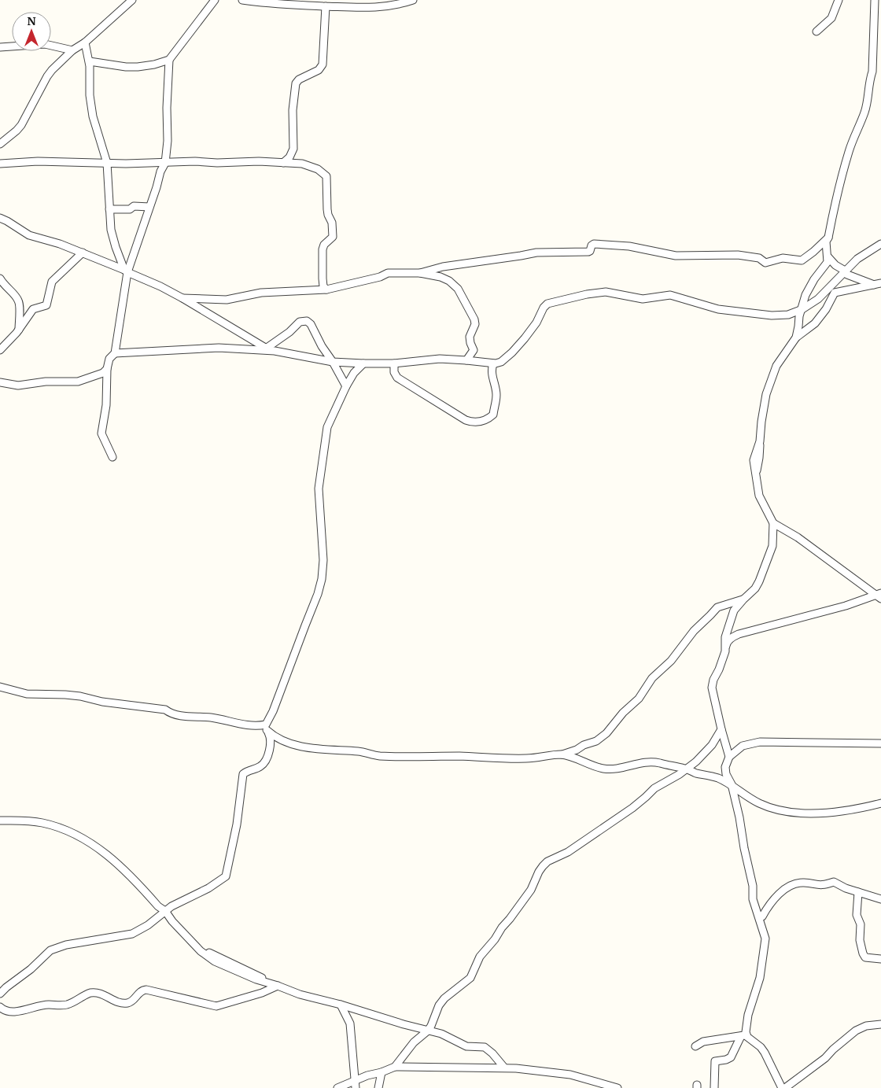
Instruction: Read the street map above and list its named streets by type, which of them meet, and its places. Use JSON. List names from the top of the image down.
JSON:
{
  "north": "top"
}
